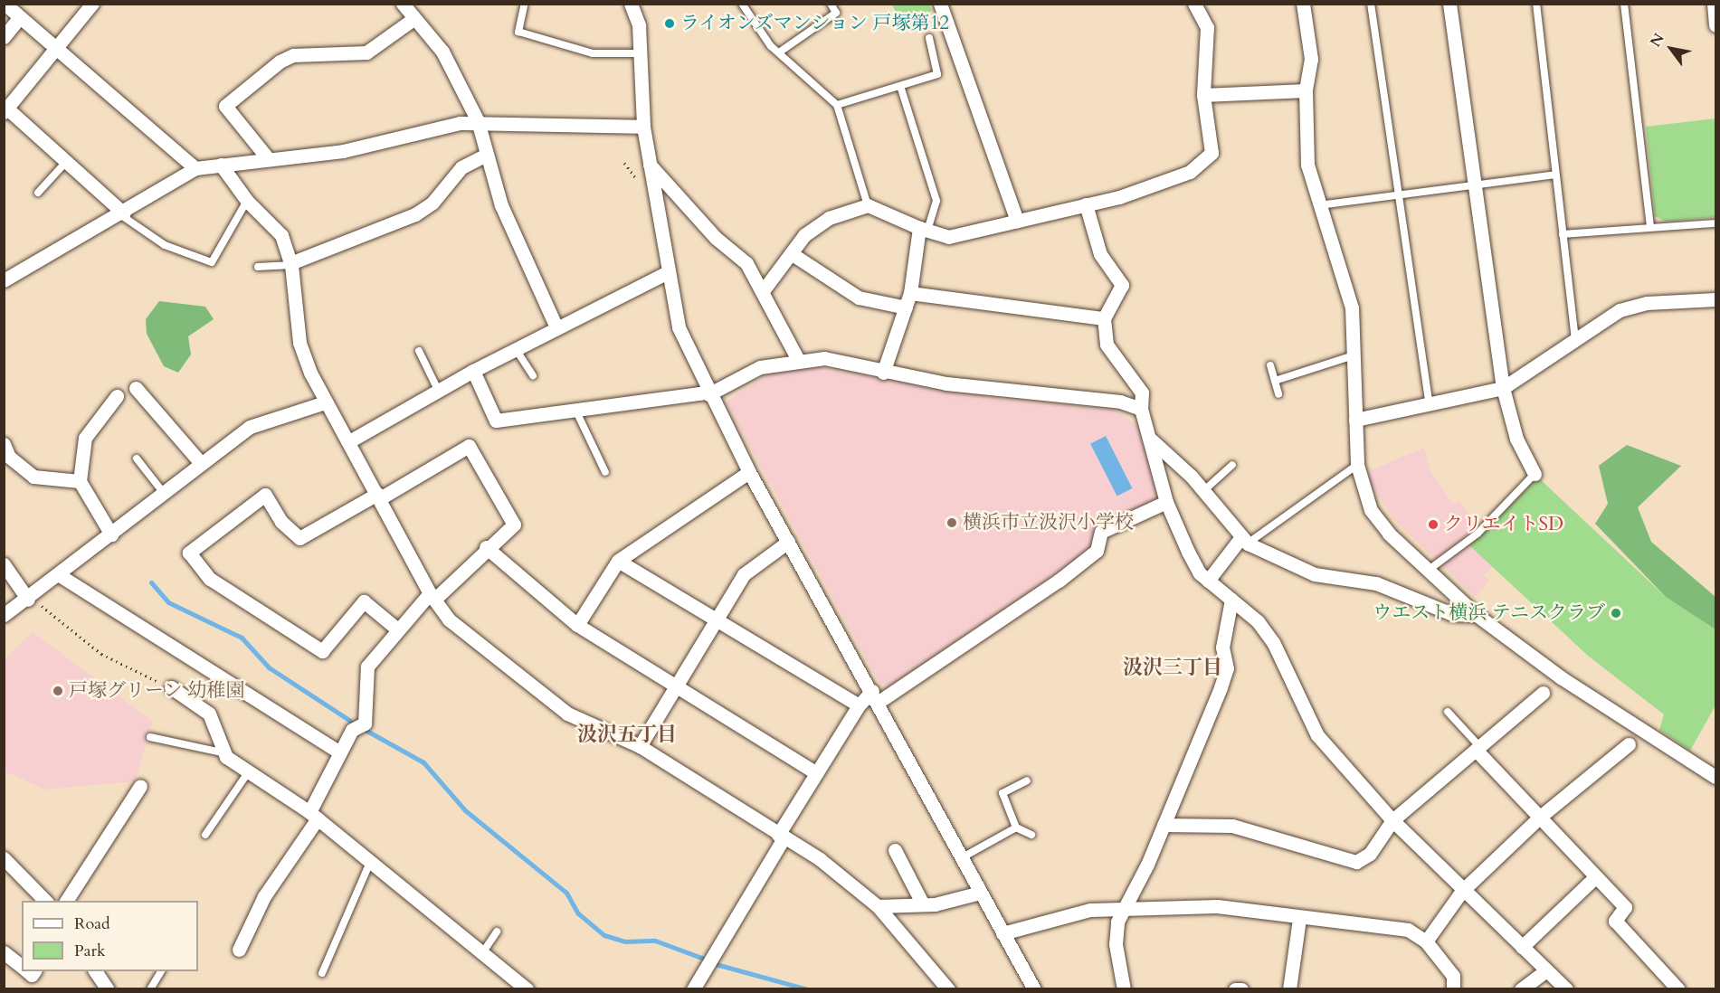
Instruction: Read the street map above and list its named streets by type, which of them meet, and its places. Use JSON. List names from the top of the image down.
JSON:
{
  "districts": ["汲沢三丁目", "汲沢五丁目"],
  "places": [
    "ライオンズマンション 戸塚第12",
    "横浜市立汲沢小学校",
    "クリエイトSD",
    "ウエスト横浜 テニスクラブ",
    "戸塚グリーン 幼稚園"
  ],
  "legend": ["Road", "Park"],
  "north": "top left"
}
